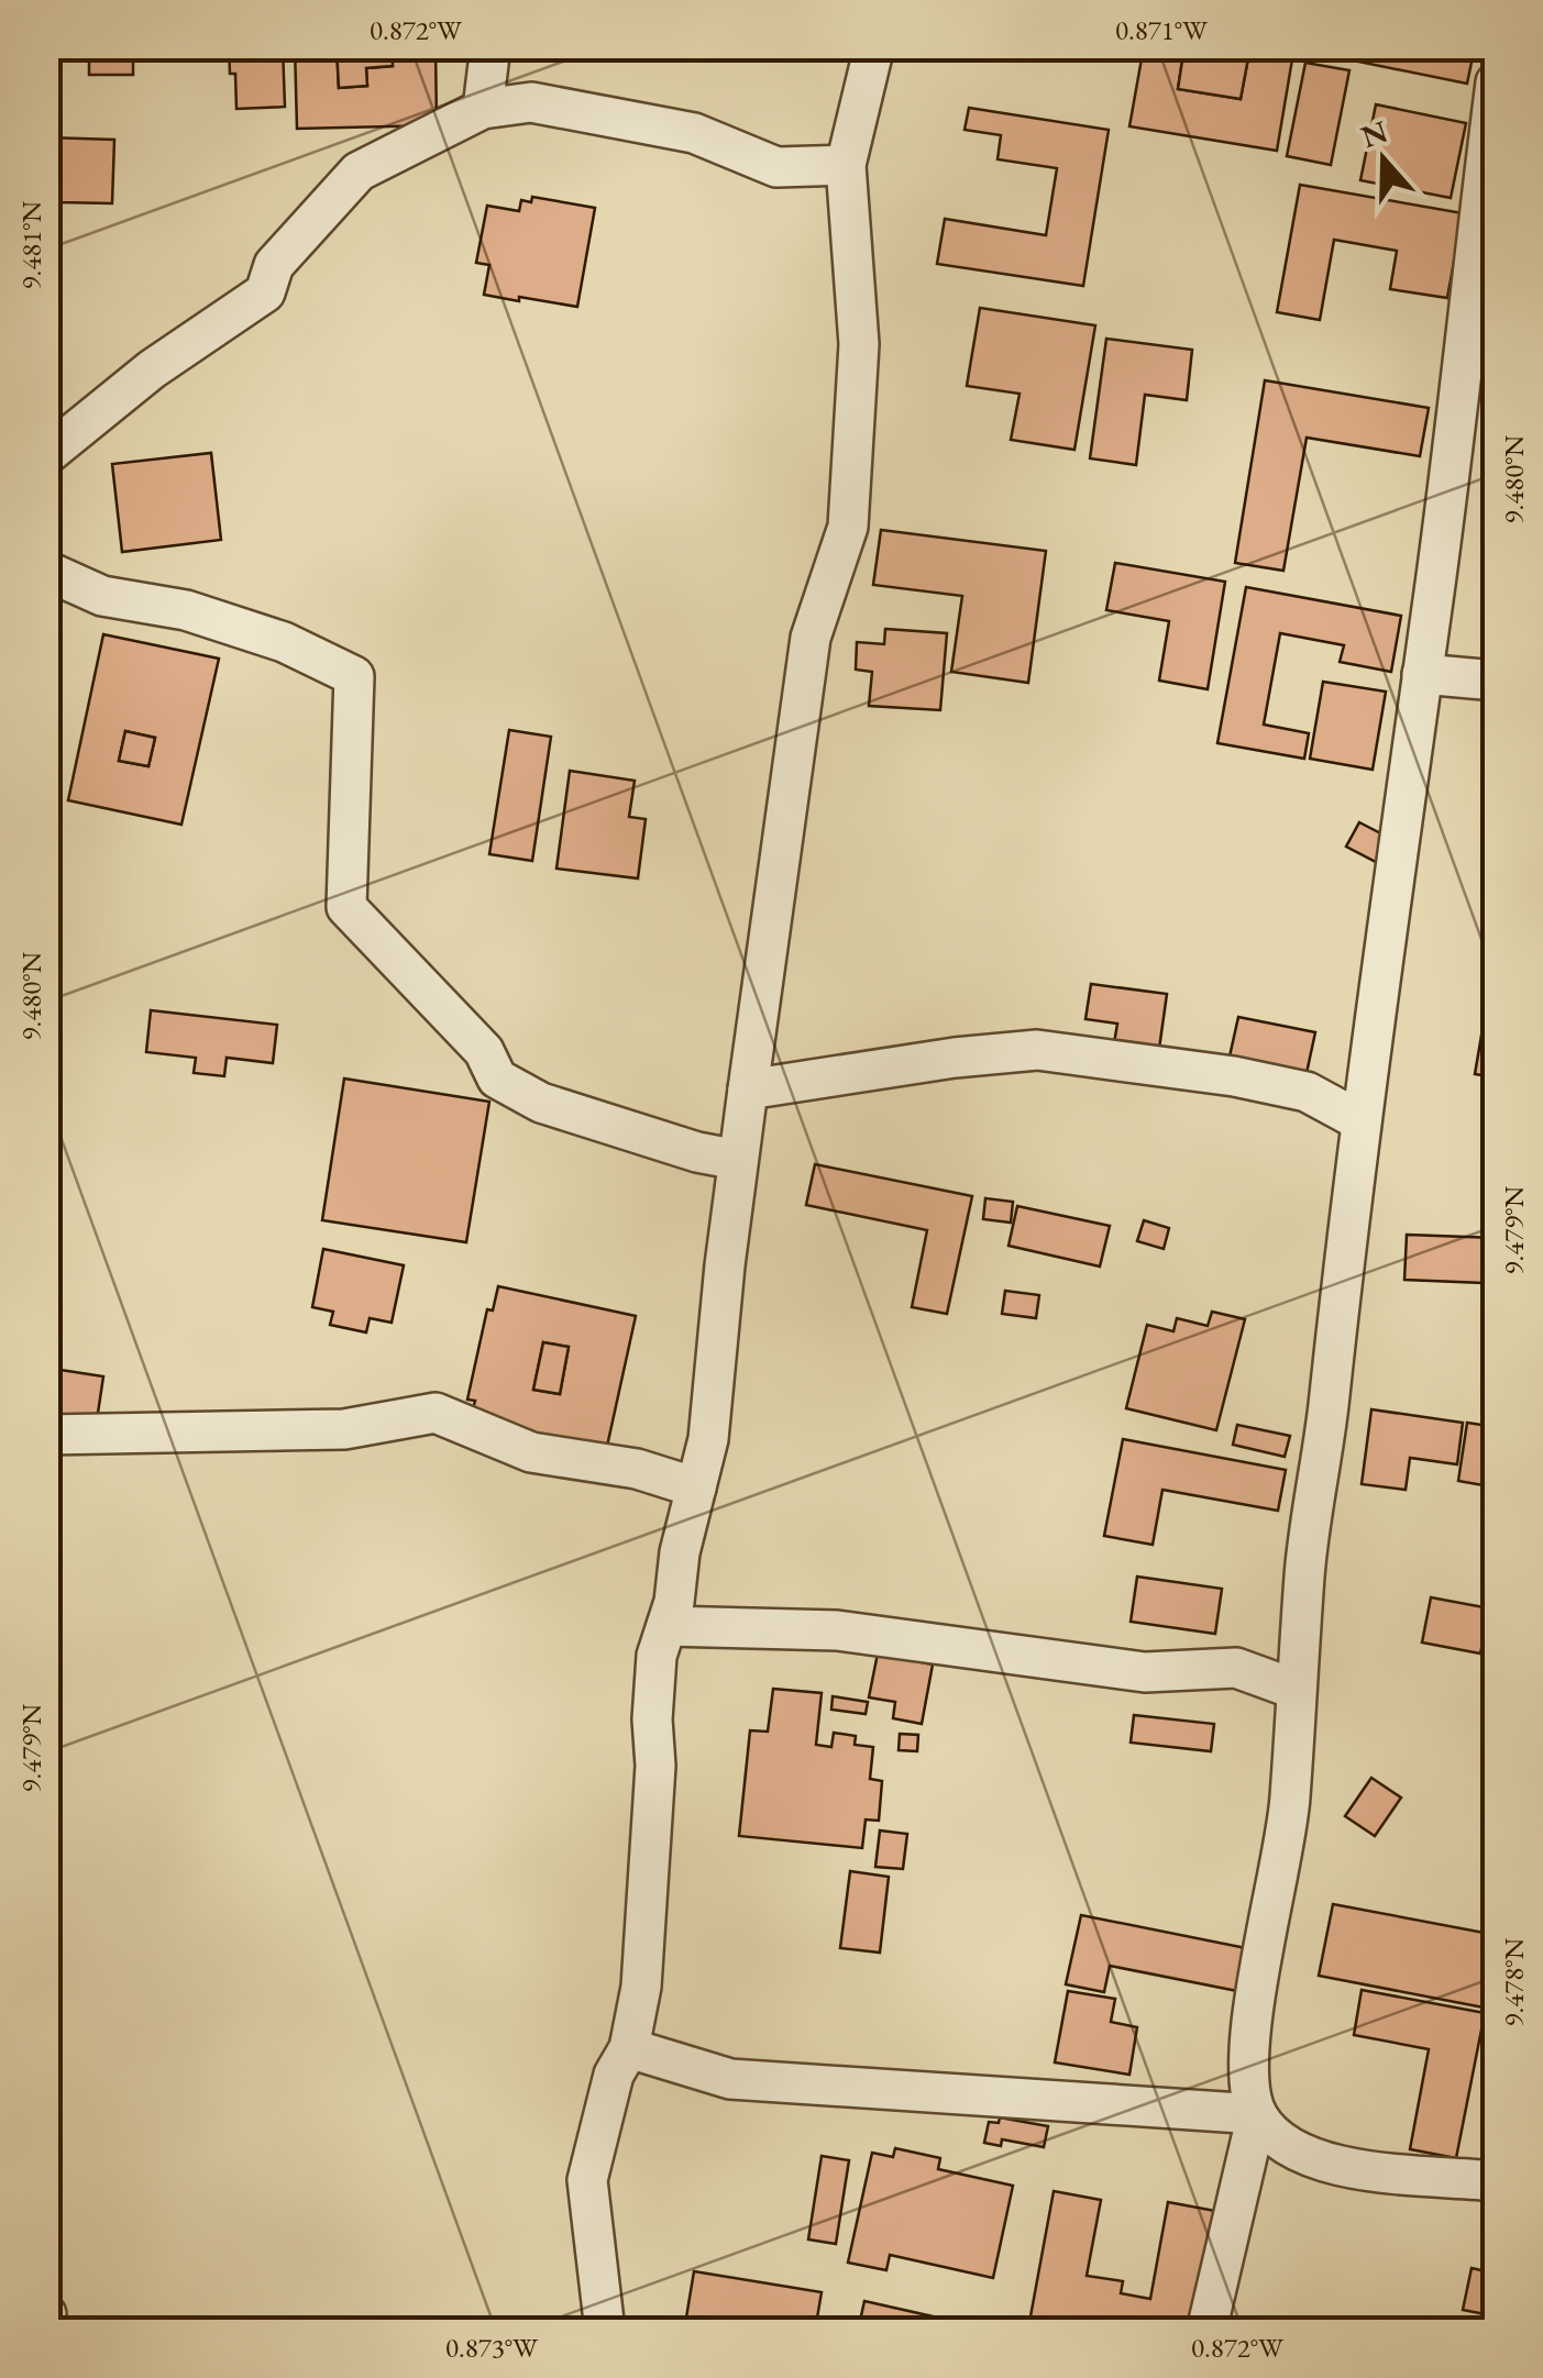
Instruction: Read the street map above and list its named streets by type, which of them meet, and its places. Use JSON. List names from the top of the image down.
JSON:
{
  "north": "top",
  "coordinates": [
    "0.872°W",
    "0.871°W",
    "9.481°N",
    "9.480°N",
    "9.479°N",
    "9.478°N",
    "0.873°W"
  ]
}
